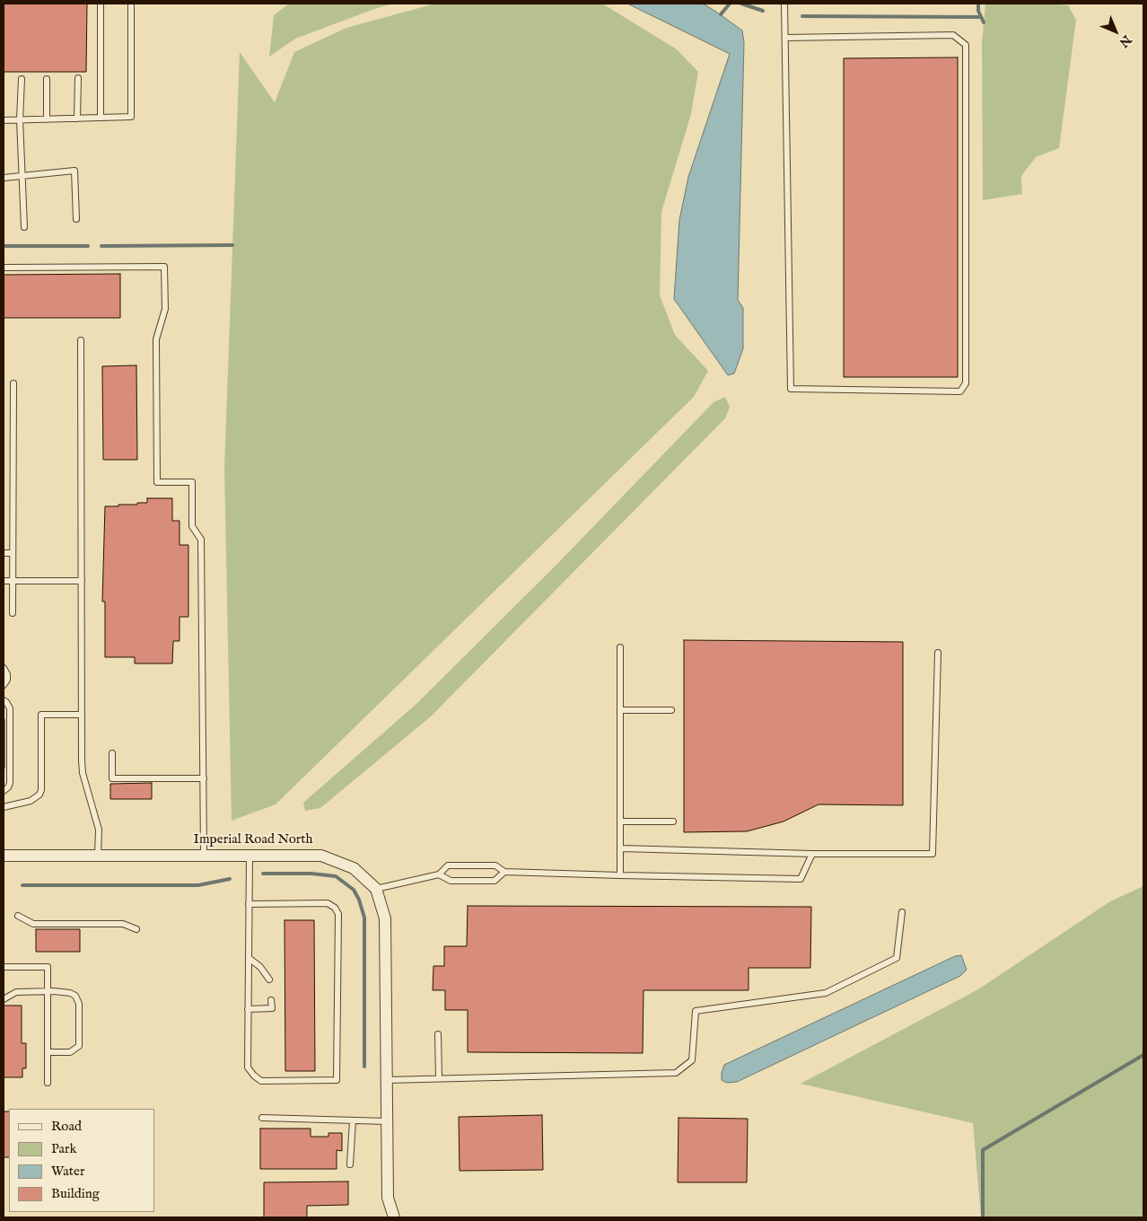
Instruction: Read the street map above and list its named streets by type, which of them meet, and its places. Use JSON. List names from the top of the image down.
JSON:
{
  "streets": {
    "street": ["Imperial Road North"]
  },
  "legend": [
    "Road",
    "Park",
    "Water",
    "Building"
  ],
  "north": "bottom right"
}
